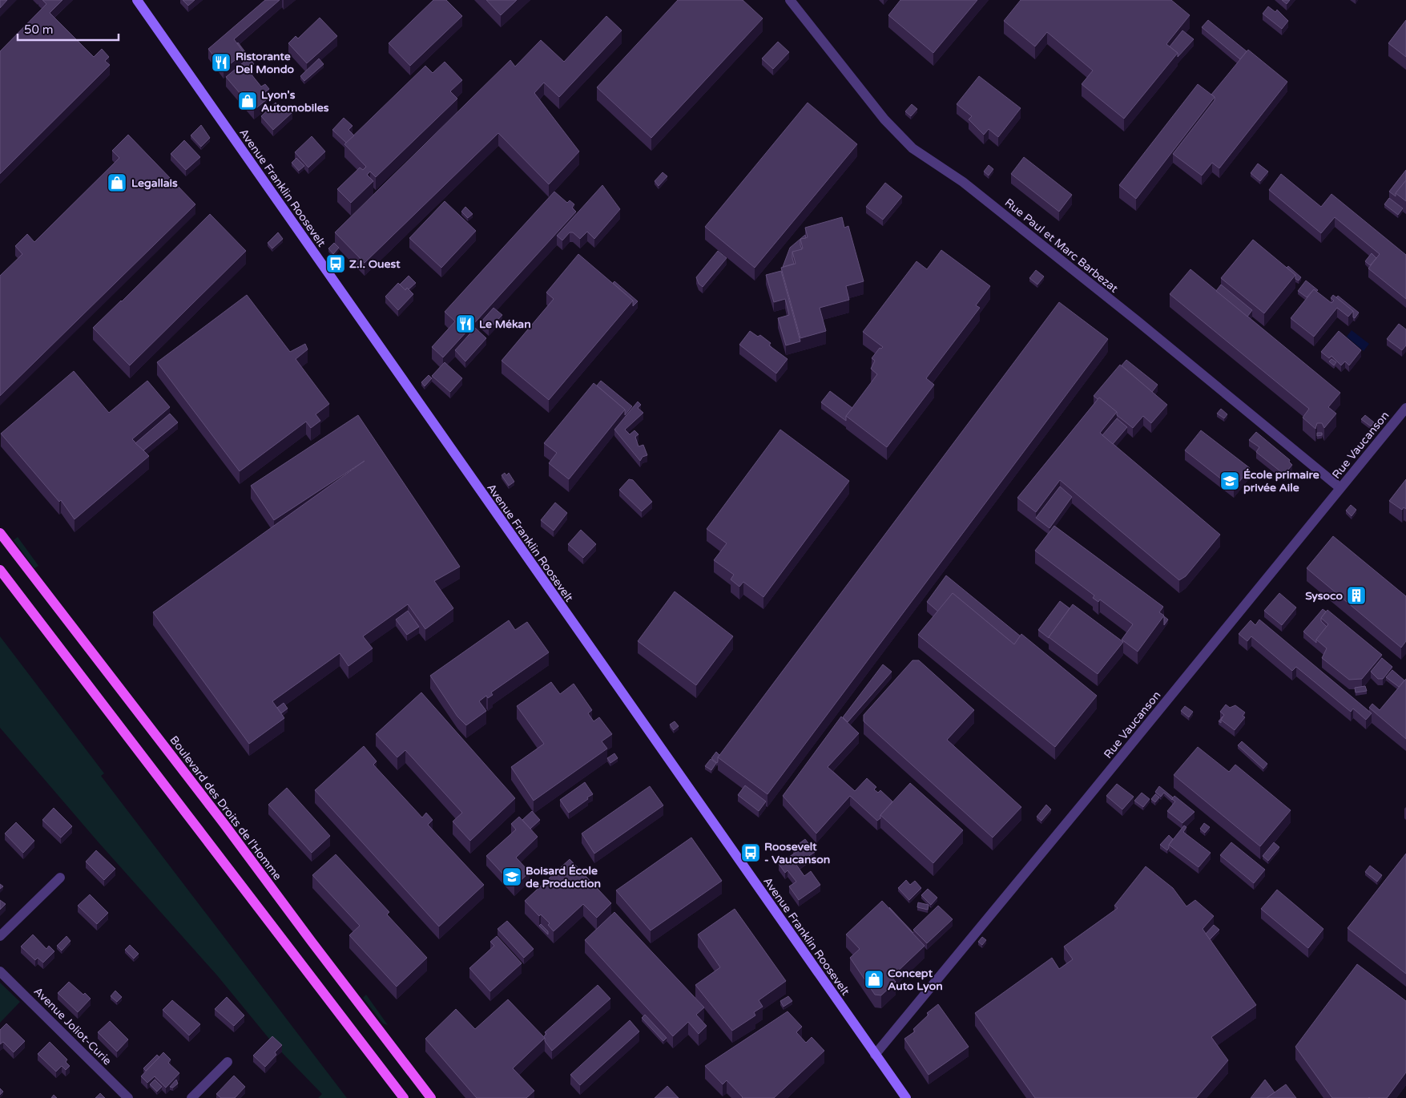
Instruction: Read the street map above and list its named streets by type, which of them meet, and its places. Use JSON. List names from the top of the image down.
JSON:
{
  "streets": {
    "main road": ["Boulevard des Droits de l'Homme"],
    "street": [
      "Avenue Franklin Roosevelt",
      "Rue Paul et Marc Barbezat",
      "Rue Vaucanson",
      "Avenue Joliot-Curie"
    ]
  },
  "crossings": [
    ["Avenue Franklin Roosevelt", "Rue Vaucanson"],
    ["Rue Paul et Marc Barbezat", "Rue Vaucanson"]
  ],
  "places": {
    "restaurant": ["Ristorante Del Mondo", "Le Mékan"],
    "shop": ["Lyon's Automobiles", "Legallais", "Concept Auto Lyon"],
    "bus stop": ["Z.I. Ouest", "Roosevelt - Vaucanson"],
    "school or university": ["École primaire privée Aile", "Boisard École de Production"],
    "building": ["Sysoco"]
  },
  "scale_bar": "50 m"
}
